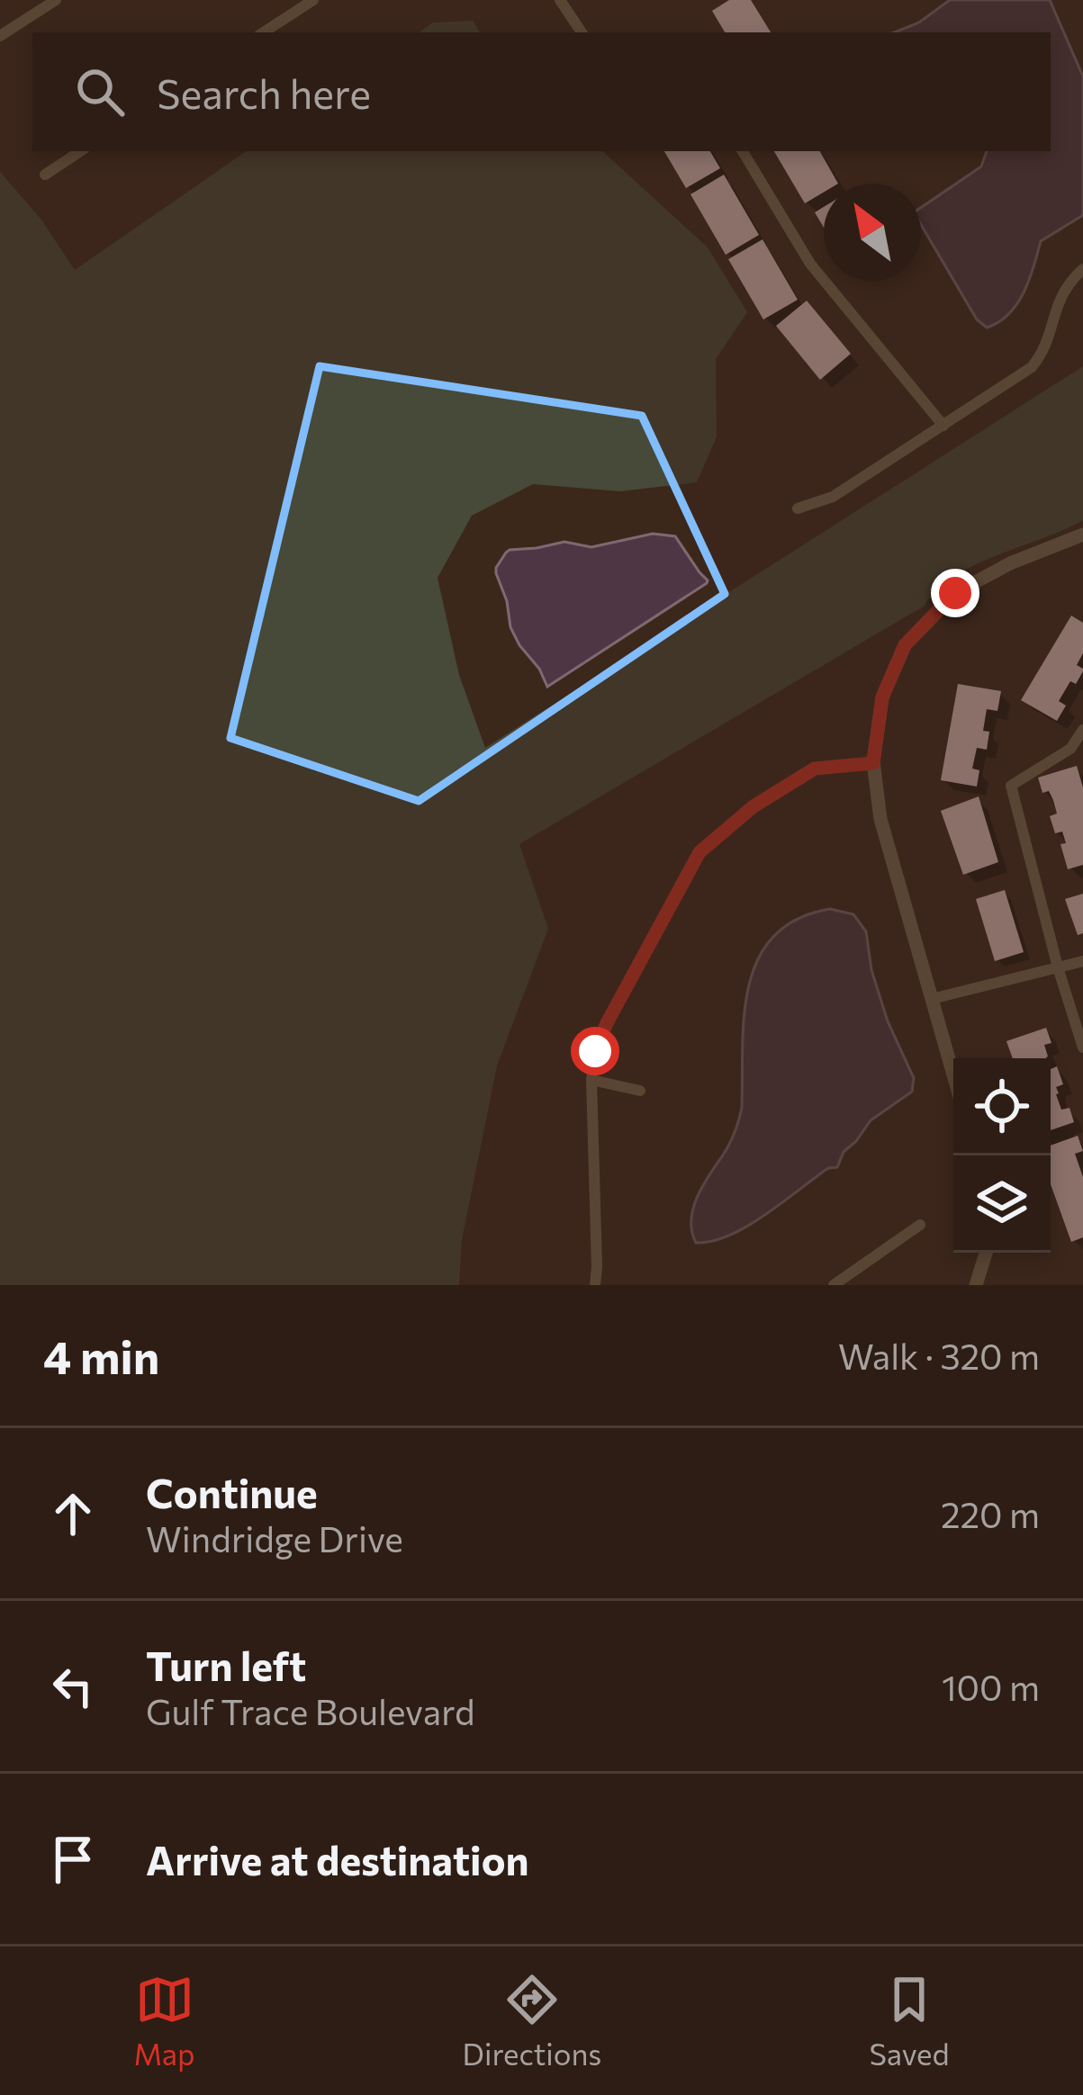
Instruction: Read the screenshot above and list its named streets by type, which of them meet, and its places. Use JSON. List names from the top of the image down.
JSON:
{
  "north": "top left",
  "page": {
    "search": "Search here",
    "heading": ["4 min", "Walk · 320 m"],
    "list": [
      ["Continue", "Windridge Drive", "220 m"],
      ["Turn left", "Gulf Trace Boulevard", "100 m"],
      "Arrive at destination"
    ],
    "nav": ["Map", "Directions", "Saved"]
  }
}
